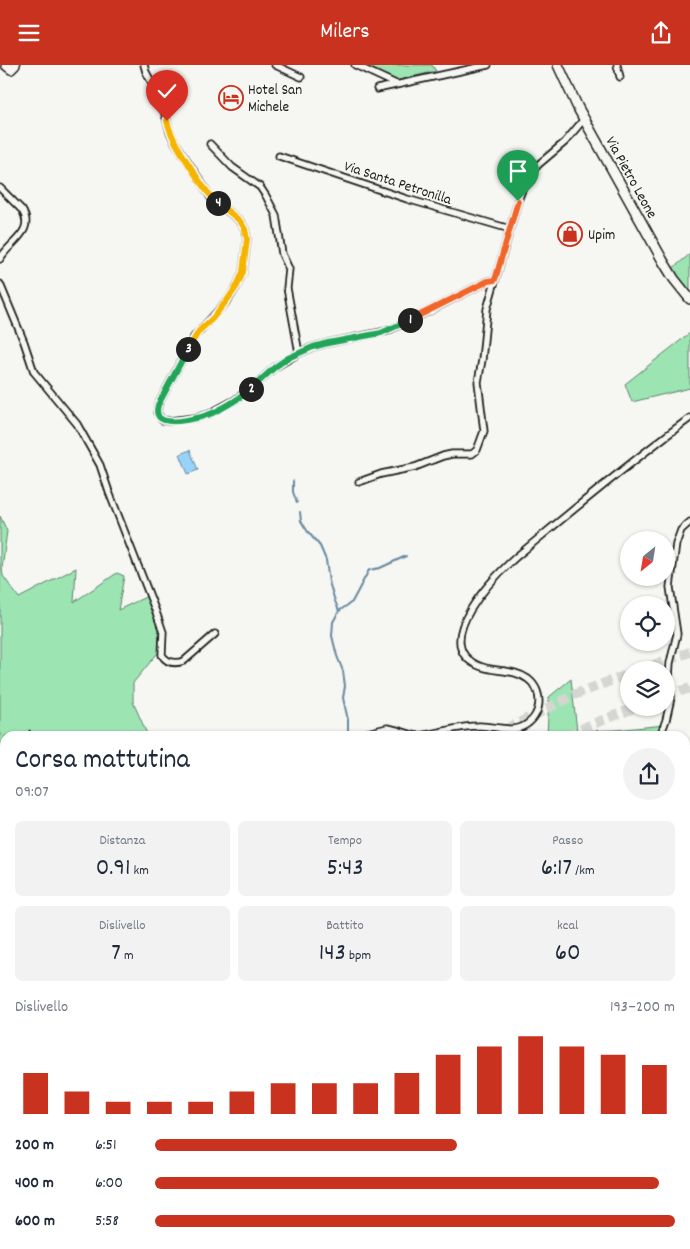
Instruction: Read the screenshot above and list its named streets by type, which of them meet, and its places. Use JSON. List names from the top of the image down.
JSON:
{
  "streets": {
    "main road": ["Via Pietro Leone"],
    "street": ["Via Santa Petronilla"]
  },
  "places": {
    "hotel": ["Hotel San Michele"],
    "shop": ["Upim"]
  },
  "north": "bottom left",
  "page": {
    "header": "Milers",
    "pins": [
      "4",
      "1",
      "3",
      "2"
    ],
    "heading": ["Corsa mattutina", "09:07"],
    "stats": [
      ["Distanza", "0.91 km"],
      ["Tempo", "5:43"],
      ["Passo", "6:17 /km"],
      ["Dislivello", "7 m"],
      ["Battito", "143 bpm"],
      ["kcal", "60"]
    ],
    "chart": ["Dislivello", "193–200 m"],
    "list": [
      {
        "name": "200 m",
        "note": "6:51"
      },
      {
        "name": "400 m",
        "note": "6:00"
      },
      {
        "name": "600 m",
        "note": "5:58"
      }
    ]
  }
}
